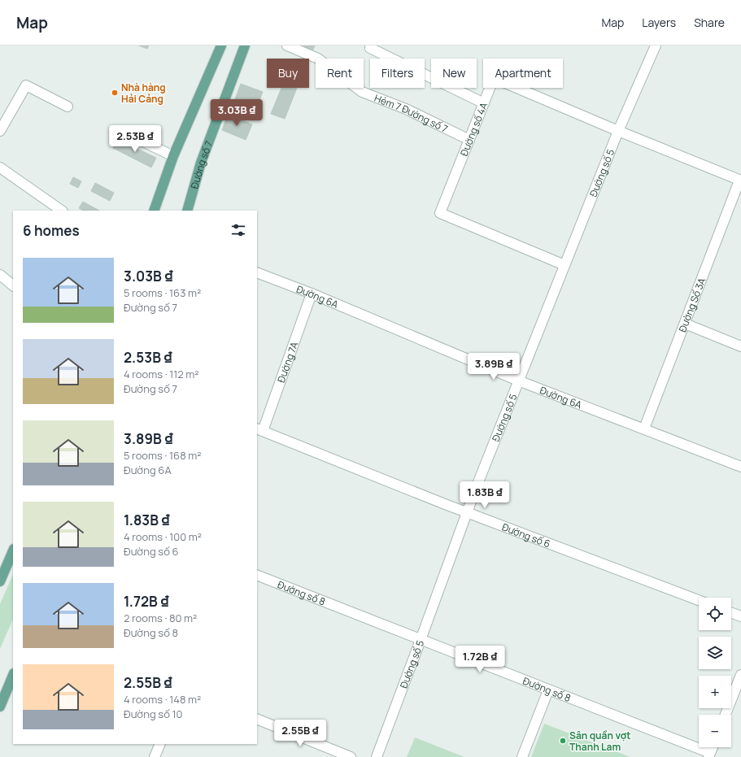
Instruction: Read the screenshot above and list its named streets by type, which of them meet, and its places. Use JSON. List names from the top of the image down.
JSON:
{
  "streets": {
    "main road": ["Đường số 7"],
    "street": [
      "Hẻm 7 Đường số 7",
      "Đường số 4A",
      "Đường số 5",
      "Đường 6A",
      "Đường Số 3A",
      "Đường 7A",
      "Đường số 6",
      "Đường số 8"
    ]
  },
  "crossings": [
    ["Hẻm 7 Đường số 7", "Đường số 4A"],
    ["Đường số 4A", "Đường số 5"],
    ["Đường số 4A", "Đường Số 3A"],
    ["Đường số 5", "Đường 6A"],
    ["Đường số 5", "Đường số 6"],
    ["Đường số 5", "Đường số 8"],
    ["Đường 6A", "Đường Số 3A"],
    ["Đường 6A", "Đường 7A"],
    ["Đường 7A", "Đường số 6"]
  ],
  "places": ["Nhà hàng Hải Cảng", "Sân quần vợt Thanh Lam"],
  "page": {
    "header": "Map",
    "nav": ["Map", "Layers", "Share"],
    "chip": [
      "Buy",
      "Rent",
      "Filters",
      "New",
      "Apartment"
    ],
    "price": [
      "3.03B ₫",
      "2.53B ₫",
      "3.89B ₫",
      "1.83B ₫",
      "1.72B ₫",
      "2.55B ₫"
    ],
    "heading": "6 homes",
    "list": [
      {
        "name": "3.03B ₫",
        "note": "5 rooms · 163 m² · Đường số 7"
      },
      {
        "name": "2.53B ₫",
        "note": "4 rooms · 112 m² · Đường số 7"
      },
      {
        "name": "3.89B ₫",
        "note": "5 rooms · 168 m² · Đường 6A"
      },
      {
        "name": "1.83B ₫",
        "note": "4 rooms · 100 m² · Đường số 6"
      },
      {
        "name": "1.72B ₫",
        "note": "2 rooms · 80 m² · Đường số 8"
      },
      {
        "name": "2.55B ₫",
        "note": "4 rooms · 148 m² · Đường số 10"
      }
    ],
    "map_buttons": ["+", "−"]
  }
}
